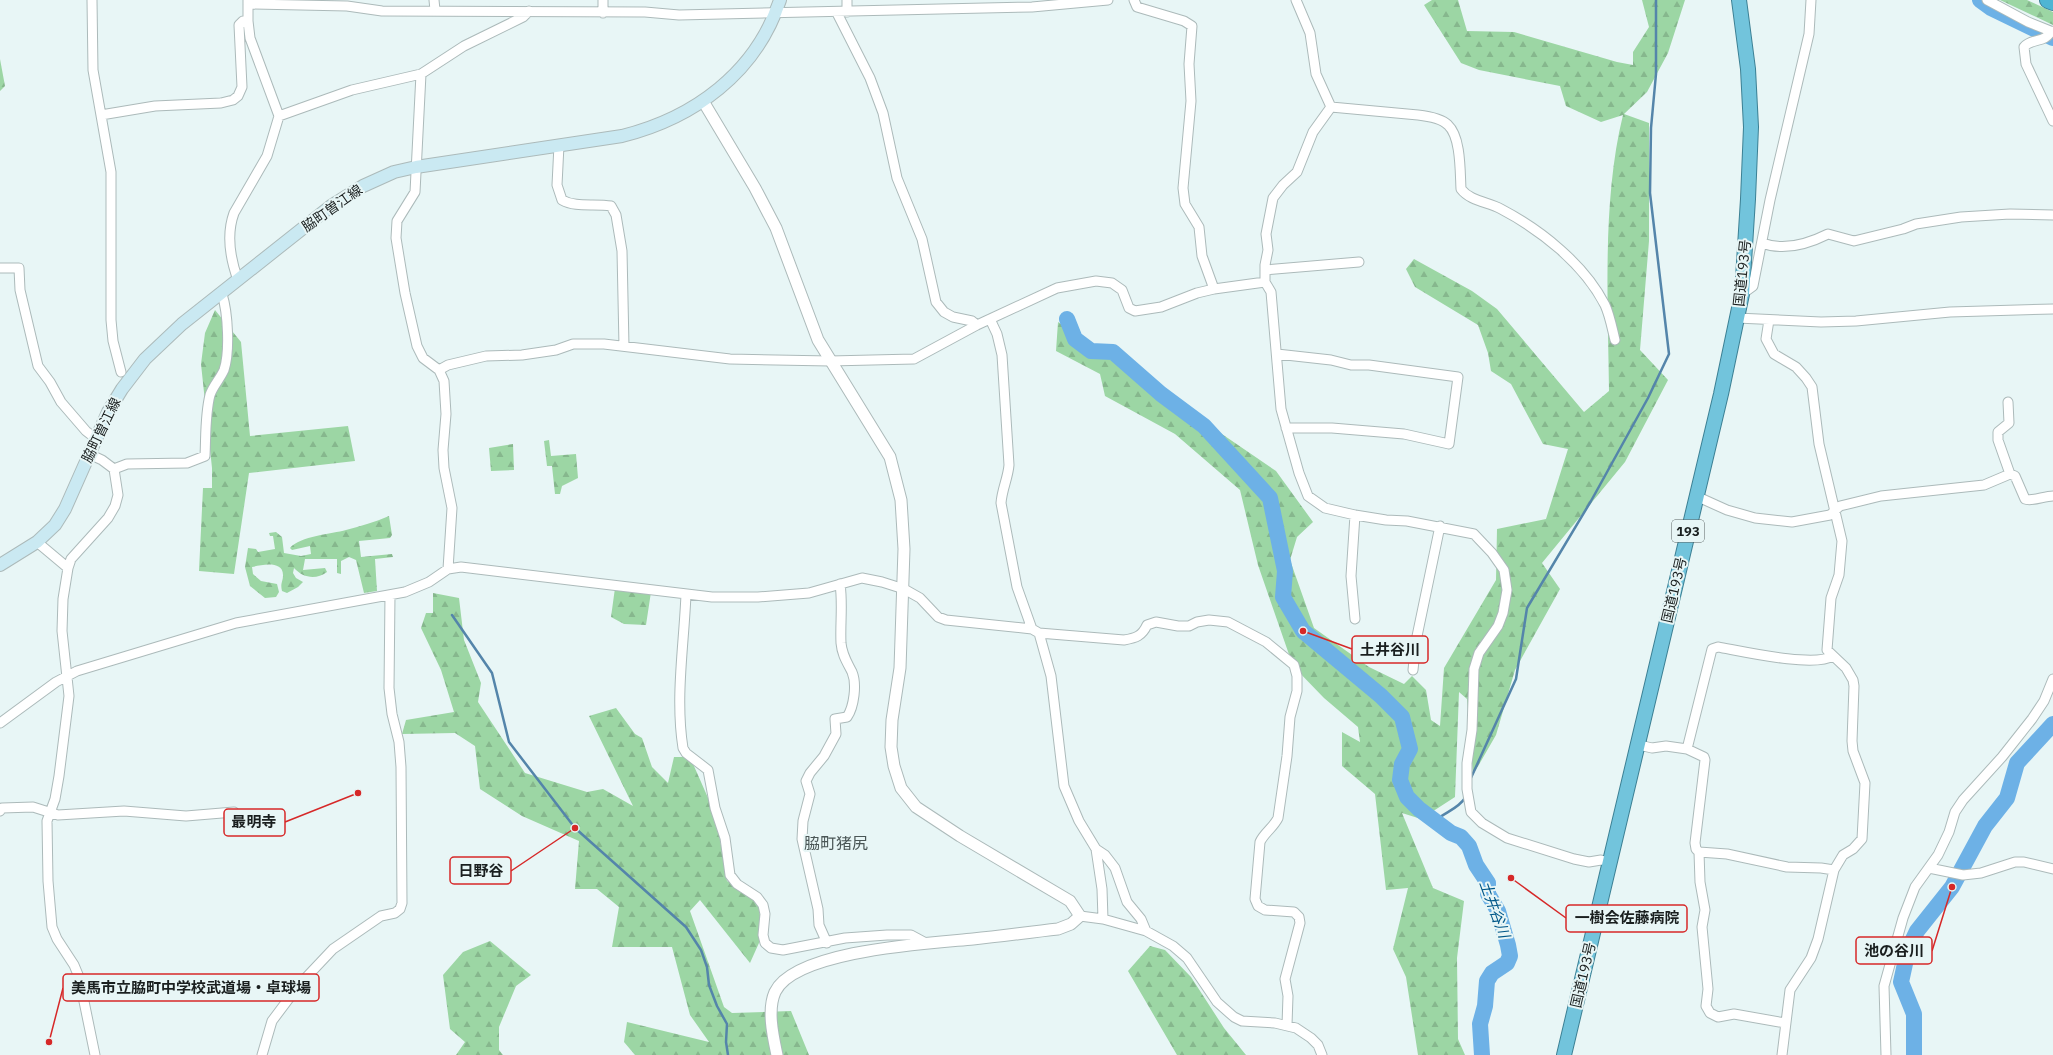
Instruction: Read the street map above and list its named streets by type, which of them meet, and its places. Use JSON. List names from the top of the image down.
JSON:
{
  "streets": {
    "highway": ["国道193号", "193"],
    "main road": ["脇町曽江線"]
  },
  "districts": ["脇町猪尻"],
  "water": ["土井谷川"],
  "places": [
    "土井谷川",
    "最明寺",
    "日野谷",
    "一樹会佐藤病院",
    "池の谷川",
    "美馬市立脇町中学校武道場・卓球場"
  ]
}
